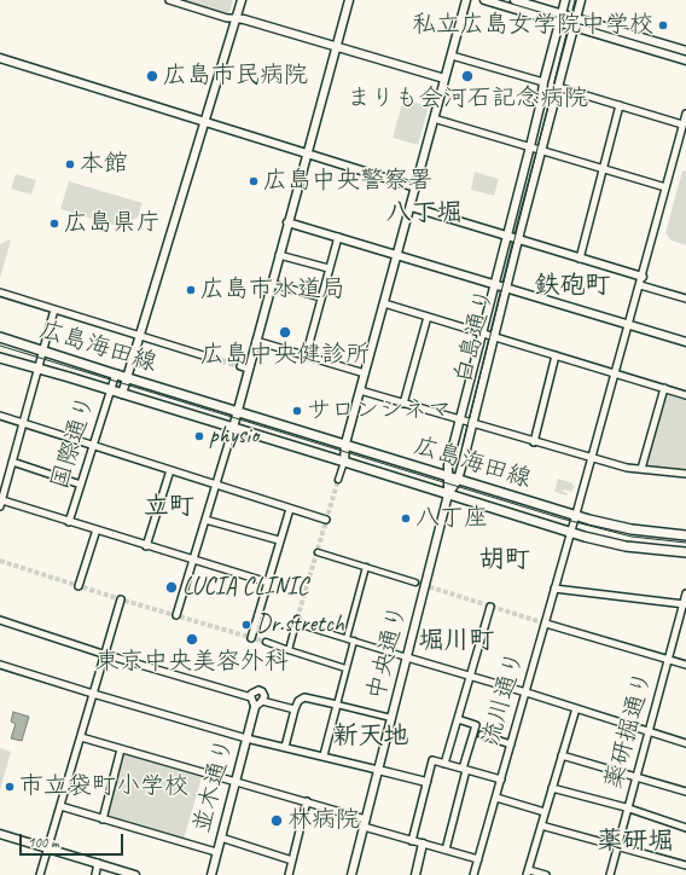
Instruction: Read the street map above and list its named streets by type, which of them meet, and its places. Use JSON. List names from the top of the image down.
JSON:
{
  "streets": {
    "main road": ["広島海田線"],
    "street": [
      "白島通り",
      "国際通り",
      "中央通り",
      "流川通り",
      "薬研掘通り",
      "並木通り"
    ]
  },
  "crossings": [
    ["白島通り", "広島海田線"],
    ["白島通り", "中央通り"],
    ["広島海田線", "国際通り"],
    ["広島海田線", "中央通り"],
    ["広島海田線", "流川通り"]
  ],
  "districts": [
    "八丁堀",
    "鉄砲町",
    "立町",
    "胡町",
    "堀川町",
    "新天地",
    "薬研堀"
  ],
  "places": [
    "私立広島女学院中学校",
    "広島市民病院",
    "まりも会河石記念病院",
    "本館",
    "広島中央警察署",
    "広島県庁",
    "広島市水道局",
    "広島中央健診所",
    "サロンシネマ",
    "physio",
    "八丁座",
    "LUCIA CLINIC",
    "Dr.stretch",
    "東京中央美容外科",
    "市立袋町小学校",
    "林病院"
  ],
  "scale_bar": "100 m"
}
